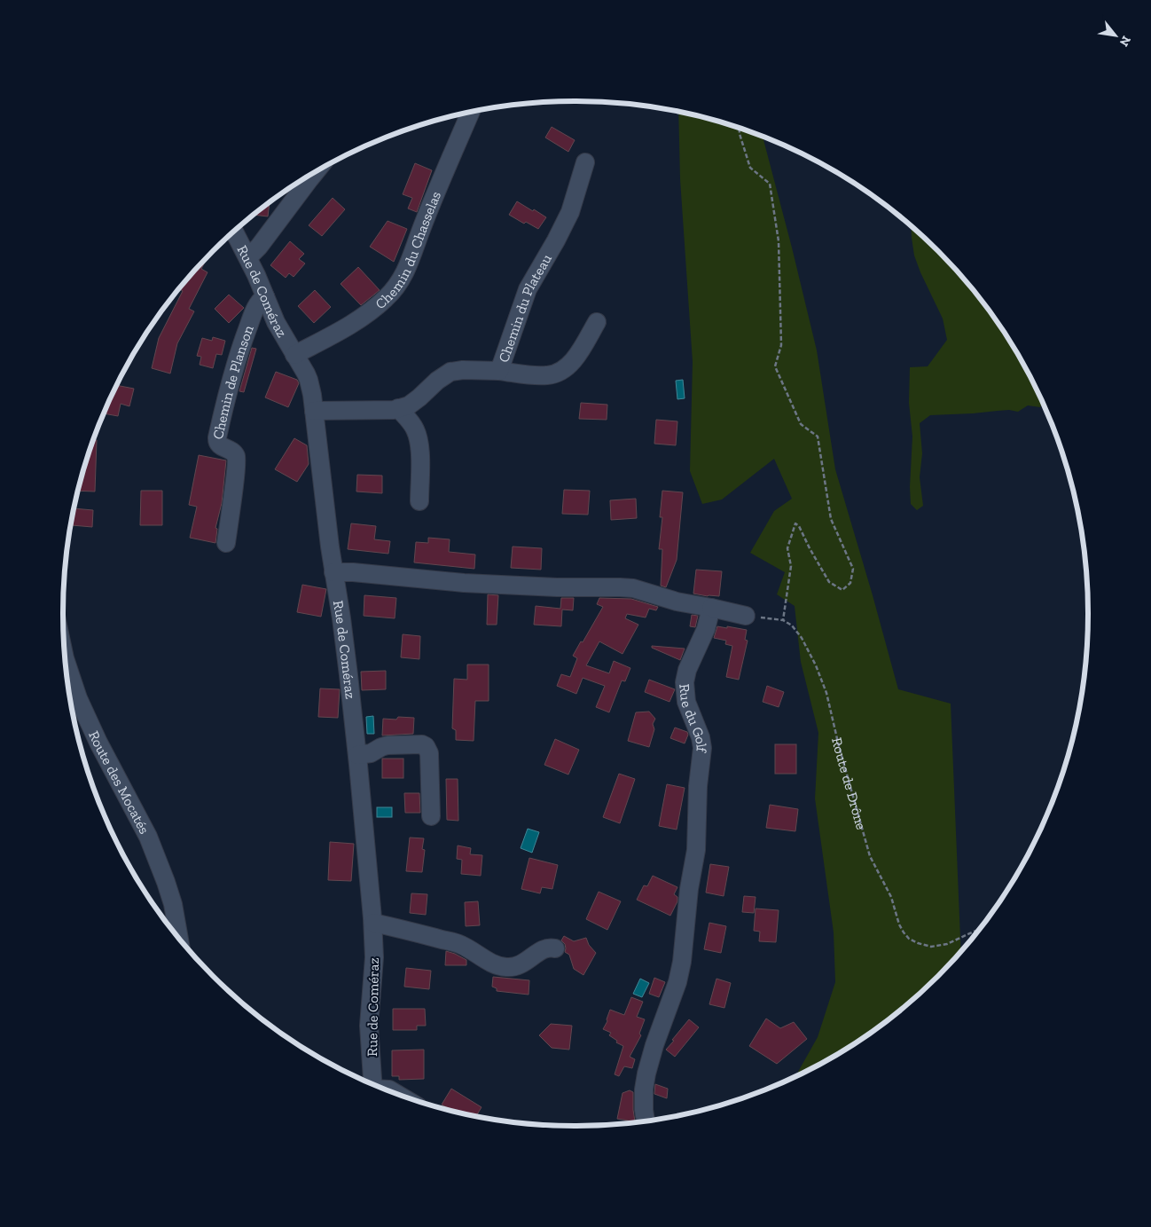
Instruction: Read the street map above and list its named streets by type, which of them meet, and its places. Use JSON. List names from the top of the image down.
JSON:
{
  "streets": {
    "street": [
      "Chemin du Chasselas",
      "Rue de Coméraz",
      "Chemin du Plateau",
      "Chemin de Planson",
      "Rue du Golf",
      "Route des Mocatés"
    ],
    "path": ["Route de Drône"]
  },
  "crossings": [
    ["Chemin du Chasselas", "Rue de Coméraz"],
    ["Rue de Coméraz", "Chemin du Plateau"],
    ["Rue de Coméraz", "Chemin de Planson"]
  ],
  "north": "bottom right"
}
